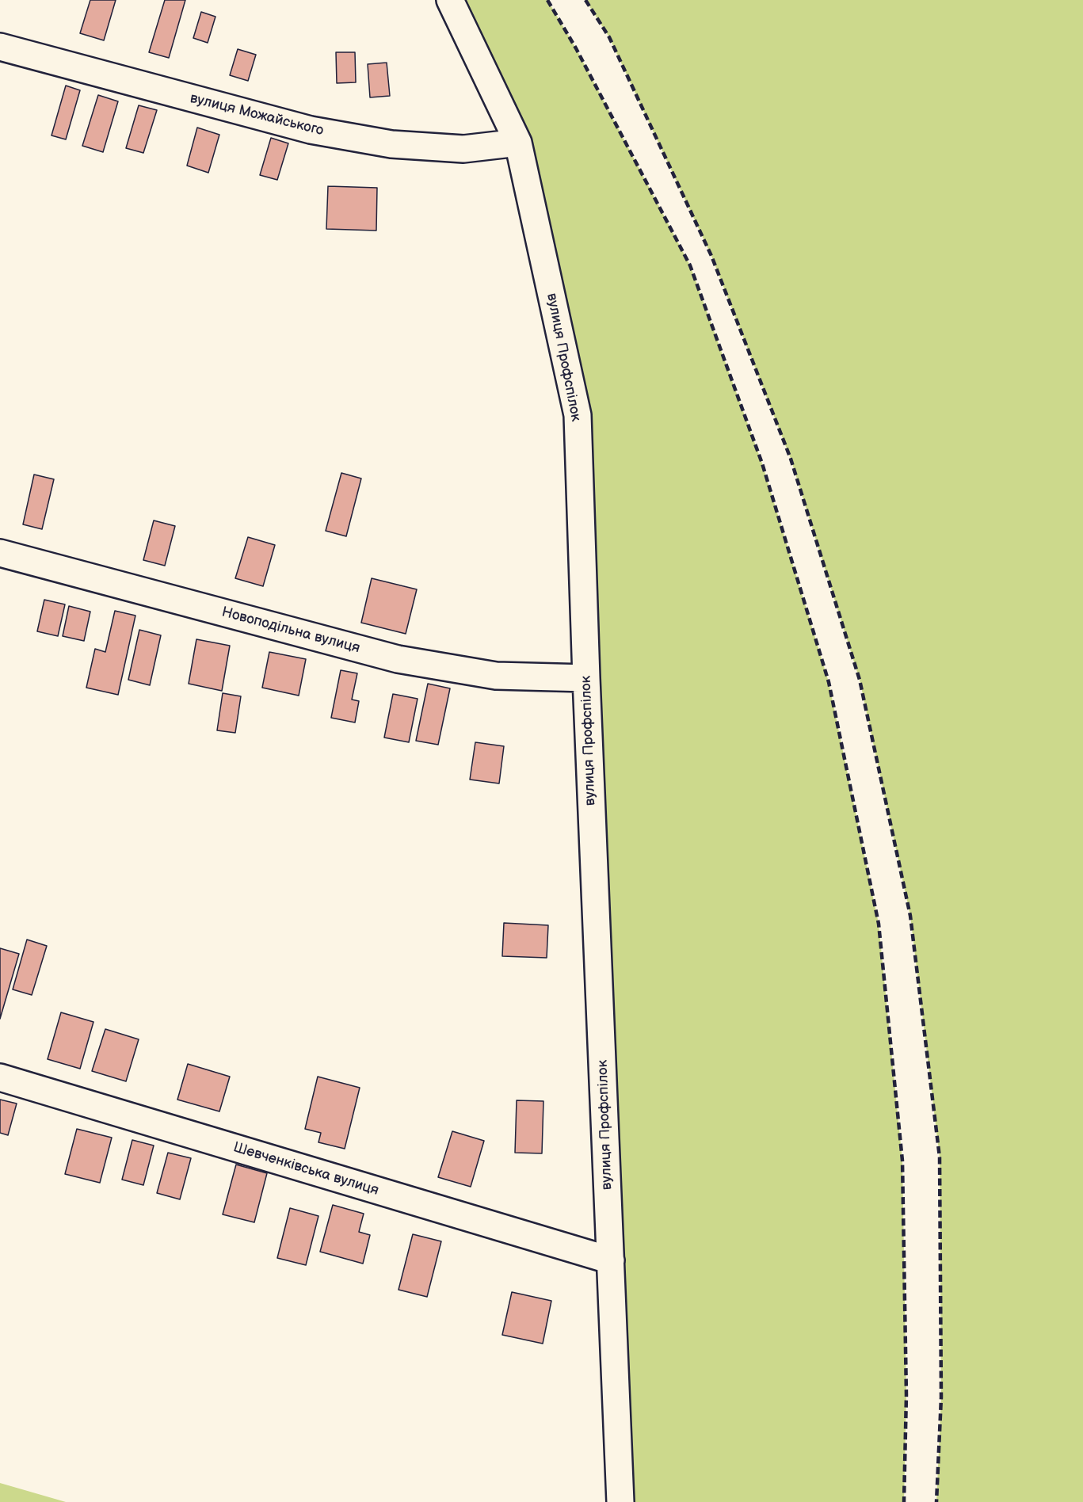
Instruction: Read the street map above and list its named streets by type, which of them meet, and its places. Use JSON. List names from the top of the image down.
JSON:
{
  "streets": {
    "street": [
      "вулиця Можайського",
      "вулиця Профспілок",
      "Новоподільна вулиця",
      "Шевченківська вулиця"
    ]
  },
  "crossings": [
    ["вулиця Можайського", "вулиця Профспілок"],
    ["вулиця Профспілок", "Новоподільна вулиця"],
    ["вулиця Профспілок", "Шевченківська вулиця"]
  ]
}
